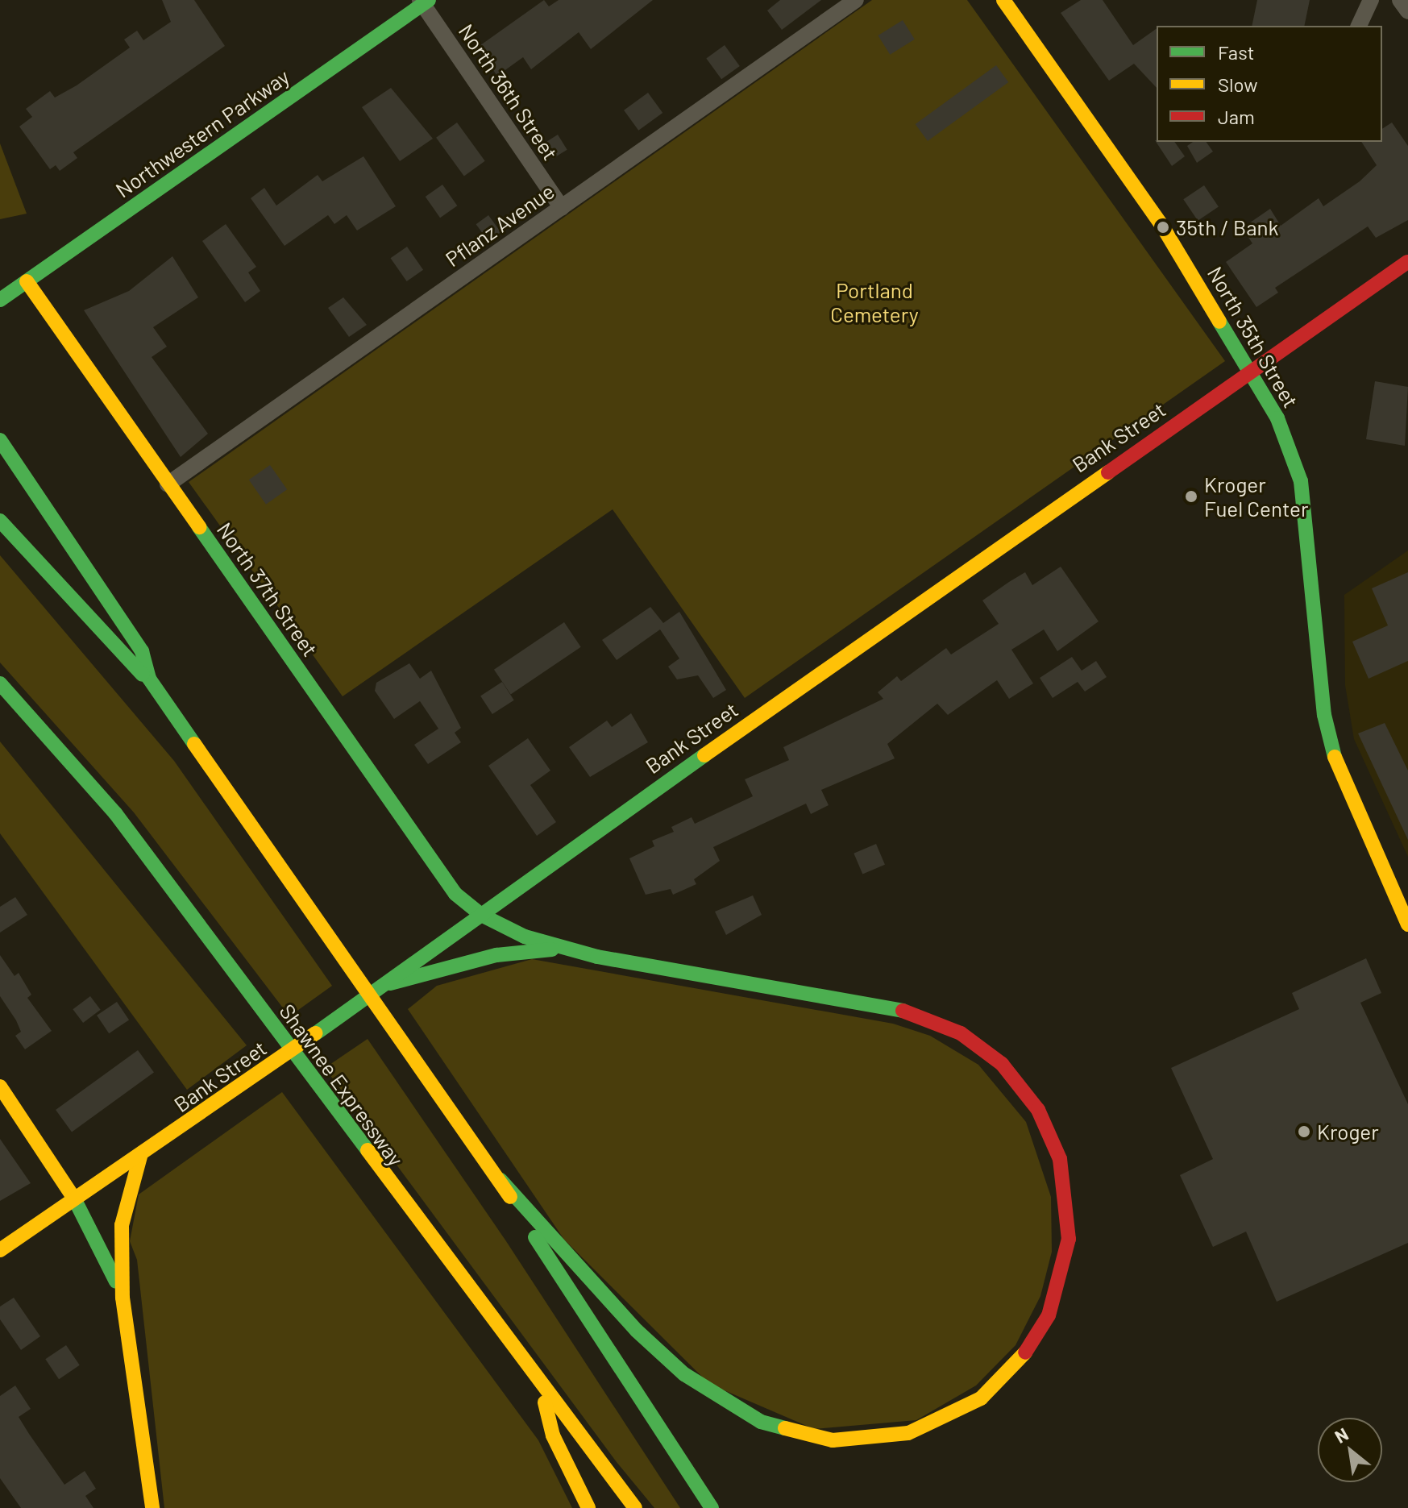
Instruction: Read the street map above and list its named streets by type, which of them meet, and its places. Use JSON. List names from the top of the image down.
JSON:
{
  "streets": {
    "main road": [
      "Northwestern Parkway",
      "North 35th Street",
      "Bank Street",
      "North 37th Street",
      "Shawnee Expressway"
    ],
    "street": ["North 36th Street", "Pflanz Avenue"]
  },
  "crossings": [
    ["North 36th Street", "Northwestern Parkway"],
    ["North 36th Street", "Pflanz Avenue"],
    ["Northwestern Parkway", "North 37th Street"],
    ["Pflanz Avenue", "North 37th Street"],
    ["North 35th Street", "Bank Street"],
    ["Bank Street", "North 37th Street"]
  ],
  "parks": ["Portland Cemetery"],
  "places": ["35th / Bank", "Kroger Fuel Center", "Kroger"],
  "legend": ["Fast", "Slow", "Jam"],
  "north": "top left"
}
